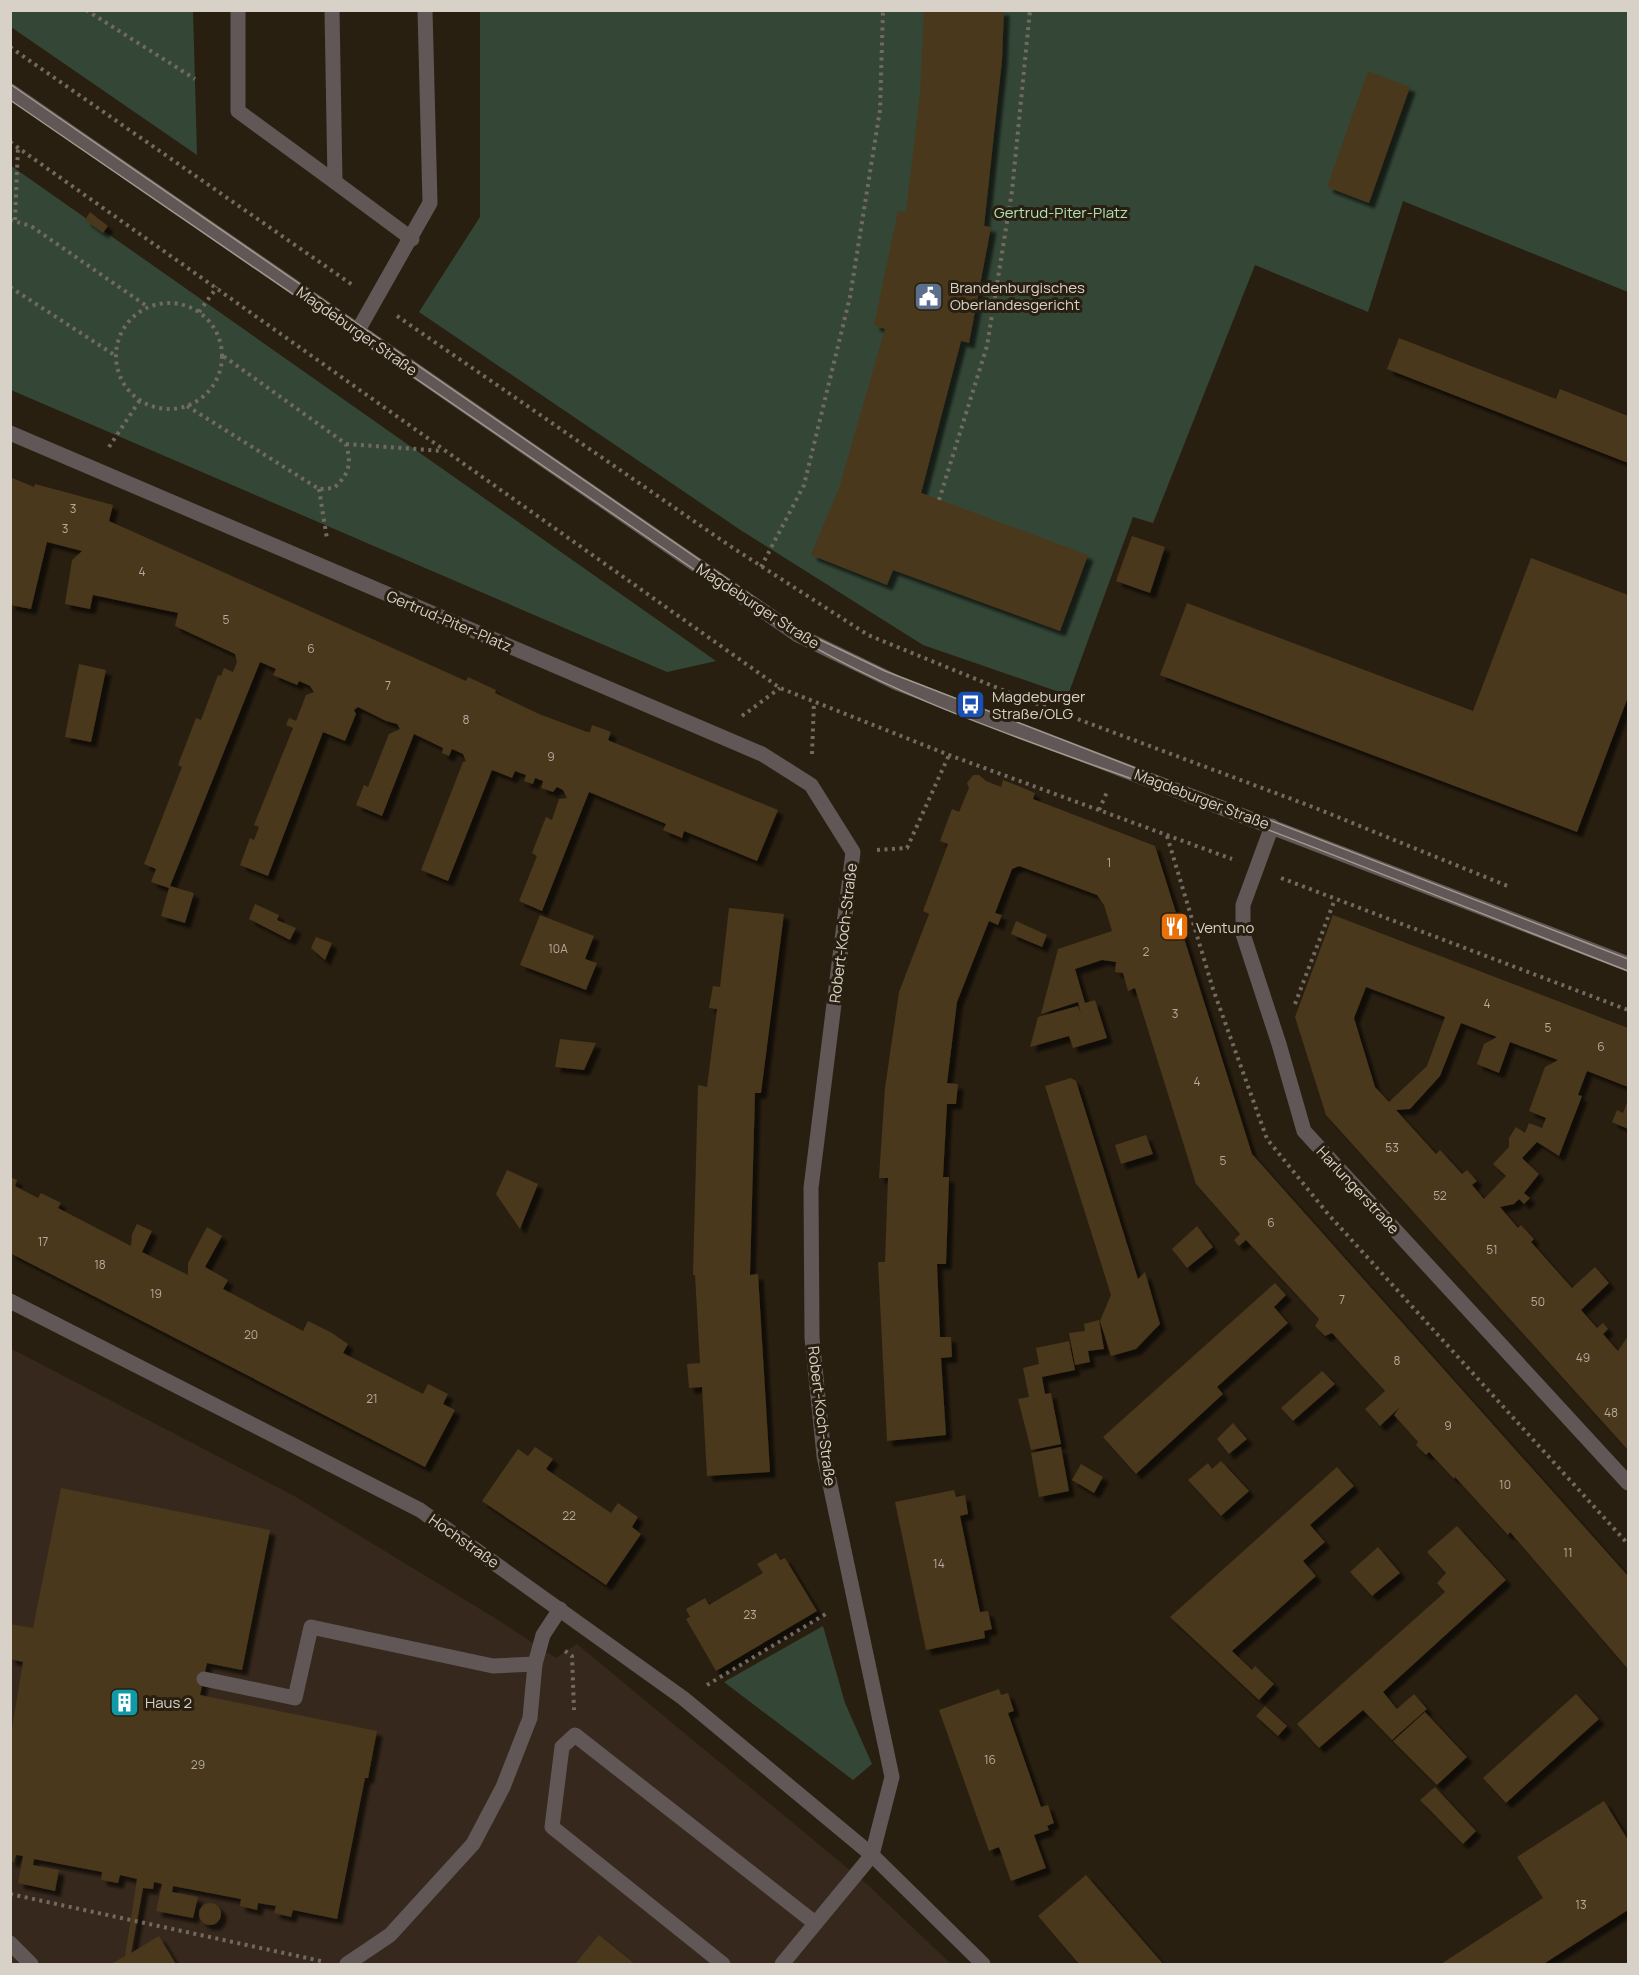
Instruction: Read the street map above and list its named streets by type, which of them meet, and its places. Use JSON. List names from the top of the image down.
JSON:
{
  "streets": {
    "street": [
      "Magdeburger Straße",
      "Gertrud-Piter-Platz",
      "Robert-Koch-Straße",
      "Harlungerstraße",
      "Hochstraße"
    ]
  },
  "crossings": [
    ["Magdeburger Straße", "Harlungerstraße"],
    ["Gertrud-Piter-Platz", "Robert-Koch-Straße"],
    ["Robert-Koch-Straße", "Hochstraße"]
  ],
  "parks": ["Gertrud-Piter-Platz"],
  "places": {
    "public building": ["Brandenburgisches Oberlandesgericht"],
    "bus stop": ["Magdeburger Straße/OLG"],
    "restaurant": ["Ventuno"],
    "building": ["Haus 2"]
  },
  "house_numbers": [
    "3",
    "3",
    "4",
    "5",
    "6",
    "7",
    "8",
    "9",
    "1",
    "10A",
    "2",
    "4",
    "3",
    "5",
    "6",
    "4",
    "53",
    "5",
    "52",
    "6",
    "17",
    "51",
    "18",
    "19",
    "7",
    "50",
    "20",
    "49",
    "8",
    "21",
    "48",
    "9",
    "10",
    "22",
    "11",
    "14",
    "23",
    "16",
    "29",
    "13"
  ]
}
